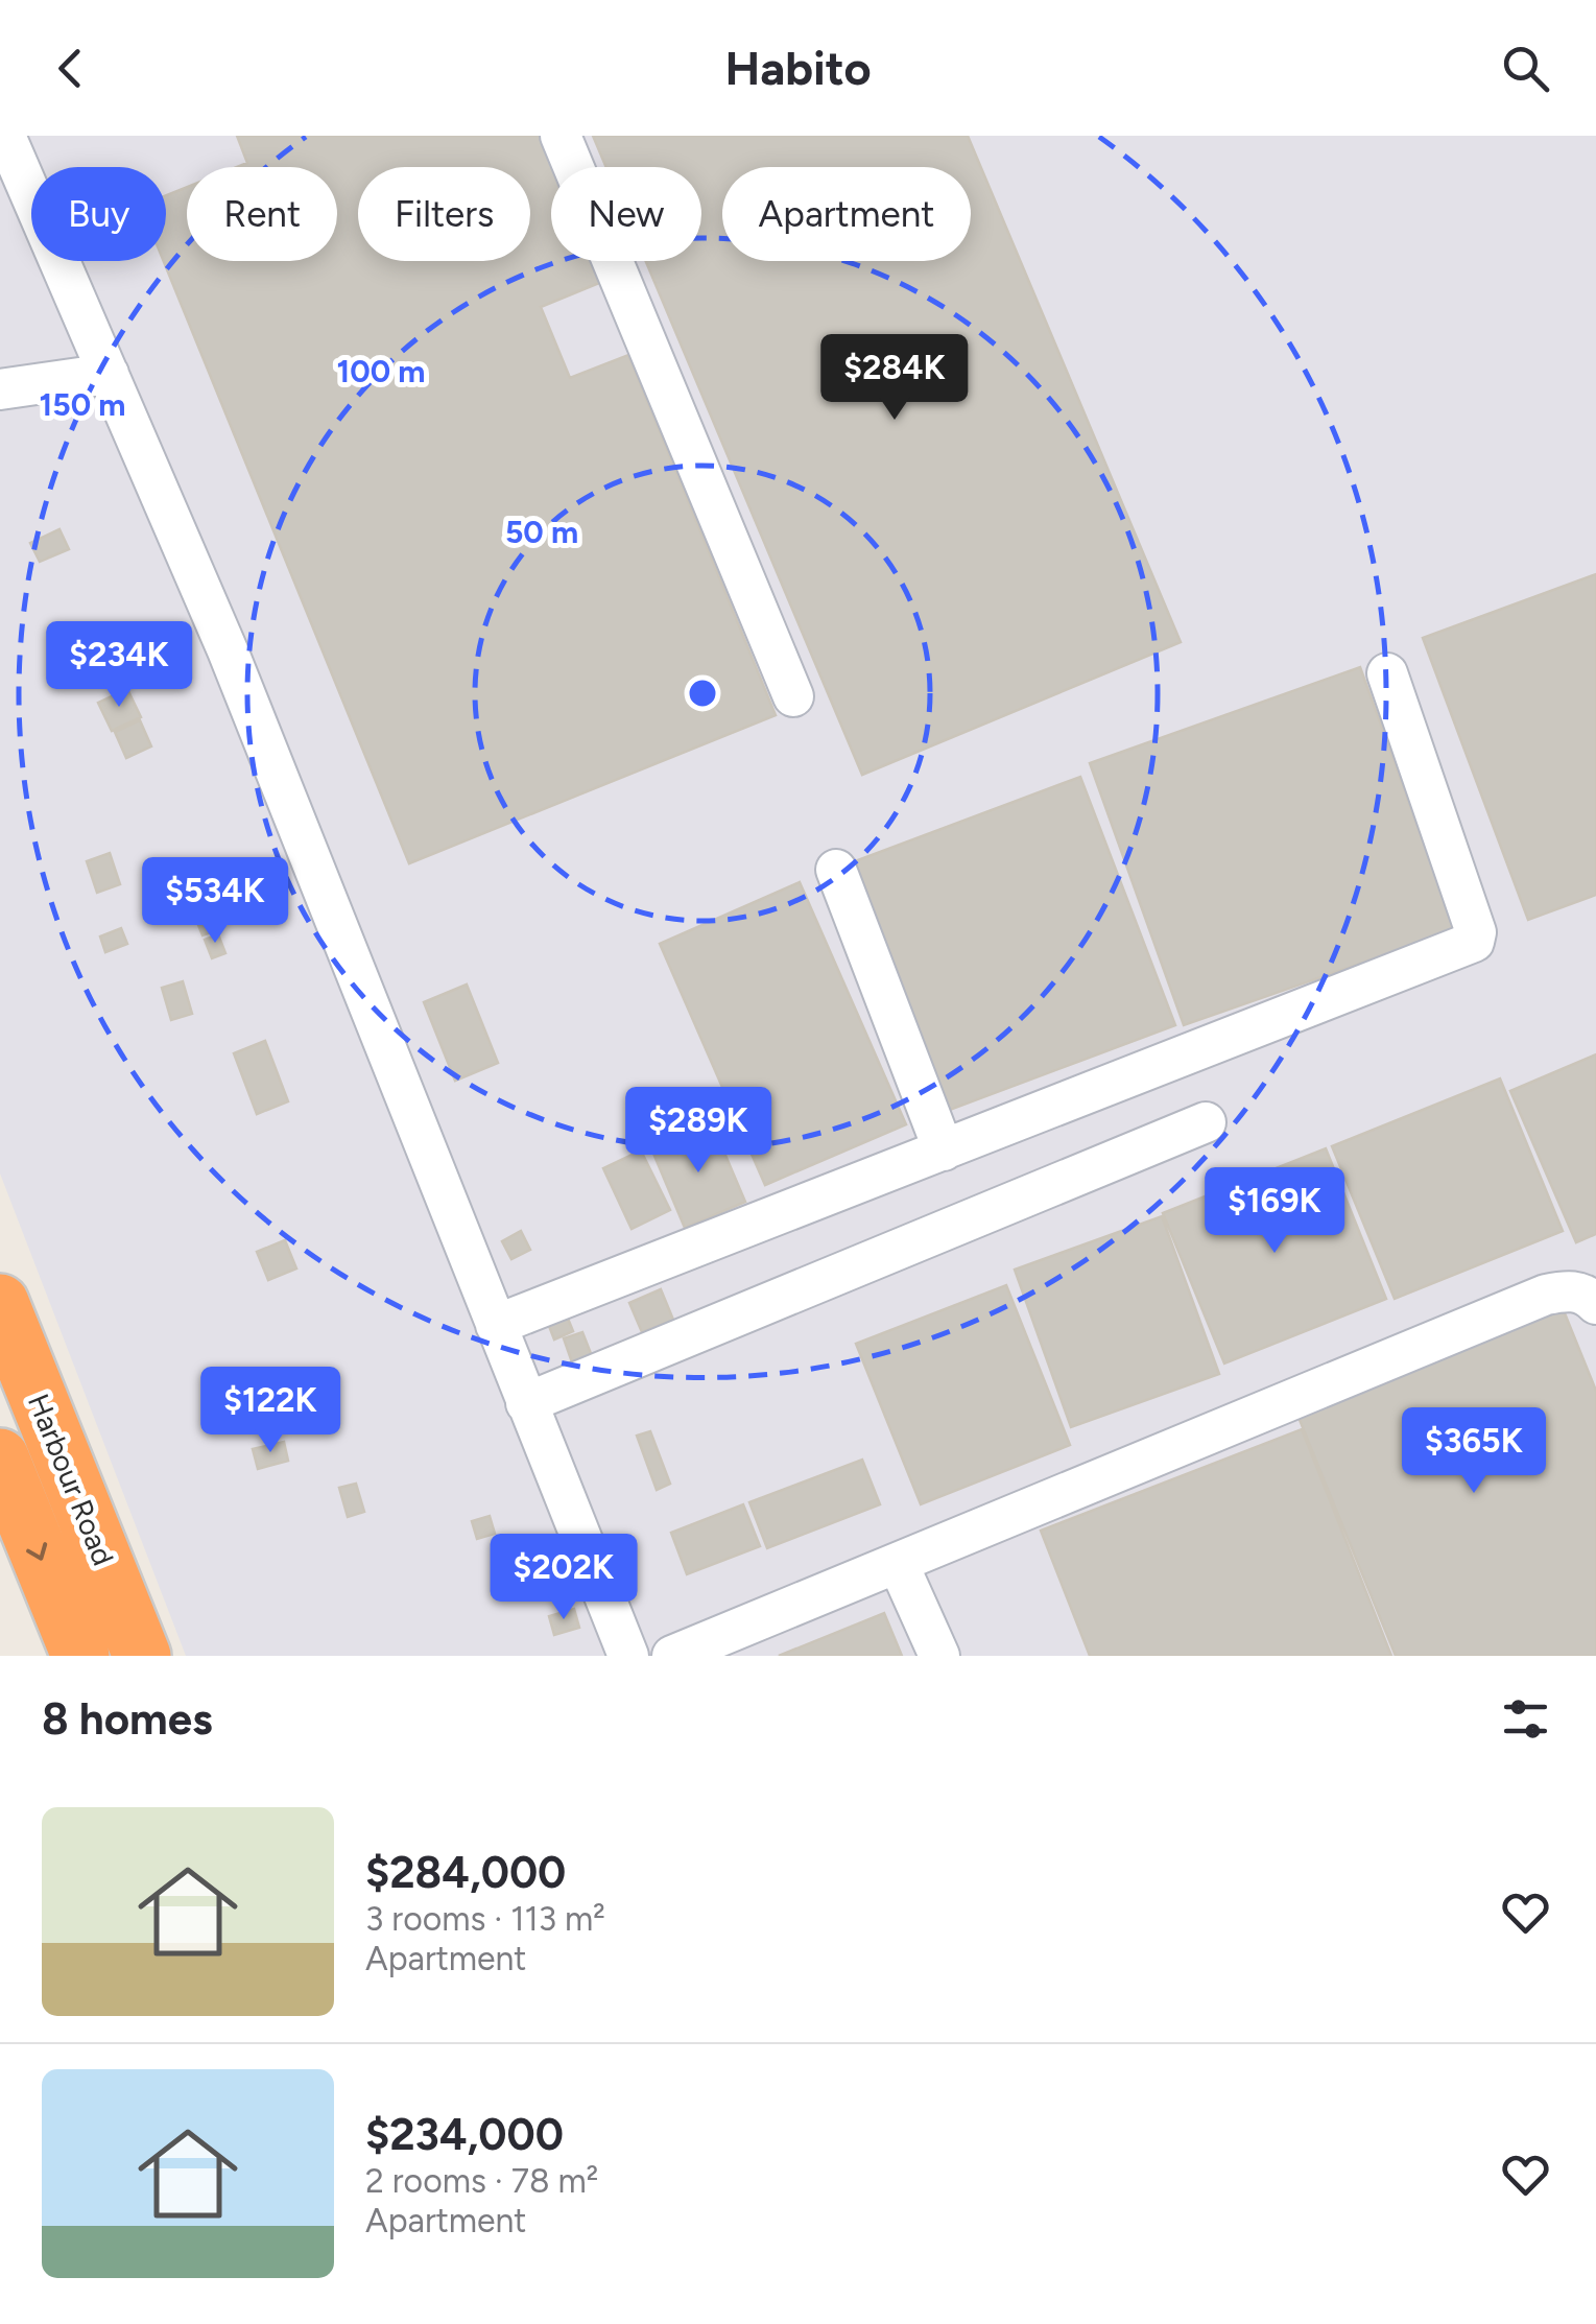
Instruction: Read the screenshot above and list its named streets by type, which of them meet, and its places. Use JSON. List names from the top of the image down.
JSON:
{
  "streets": {
    "highway": ["Harbour Road"]
  },
  "page": {
    "header": "Habito",
    "chip": [
      "Buy",
      "Rent",
      "Filters",
      "New",
      "Apartment"
    ],
    "price": [
      "$284K",
      "$234K",
      "$534K",
      "$289K",
      "$169K",
      "$122K",
      "$365K",
      "$202K"
    ],
    "heading": "8 homes",
    "list": [
      {
        "name": "$284,000",
        "note": "3 rooms · 113 m² · Apartment"
      },
      {
        "name": "$234,000",
        "note": "2 rooms · 78 m² · Apartment"
      }
    ]
  },
  "rings": ["100 m", "150 m", "50 m"]
}
